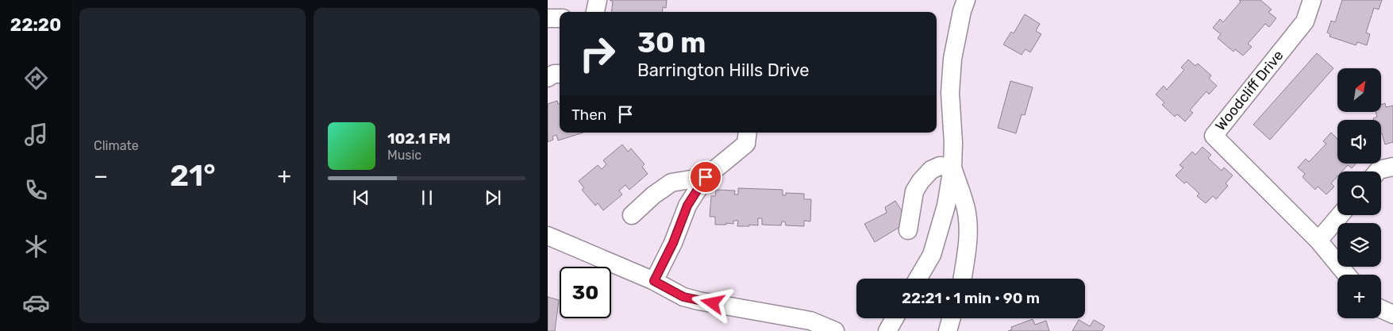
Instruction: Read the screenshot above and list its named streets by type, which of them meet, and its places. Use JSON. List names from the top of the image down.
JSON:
{
  "streets": {
    "street": ["Woodcliff Drive"]
  },
  "north": "top right",
  "page": {
    "tabs": "22:20",
    "tile": "Climate",
    "turn": ["30 m", "Barrington Hills Drive"],
    "map_buttons": "+",
    "then": "Then",
    "song": ["102.1 FM", "Music"],
    "heat": ["−", "21°", "+"],
    "limit": "30",
    "trip": "22:21 · 1 min · 90 m"
  }
}
